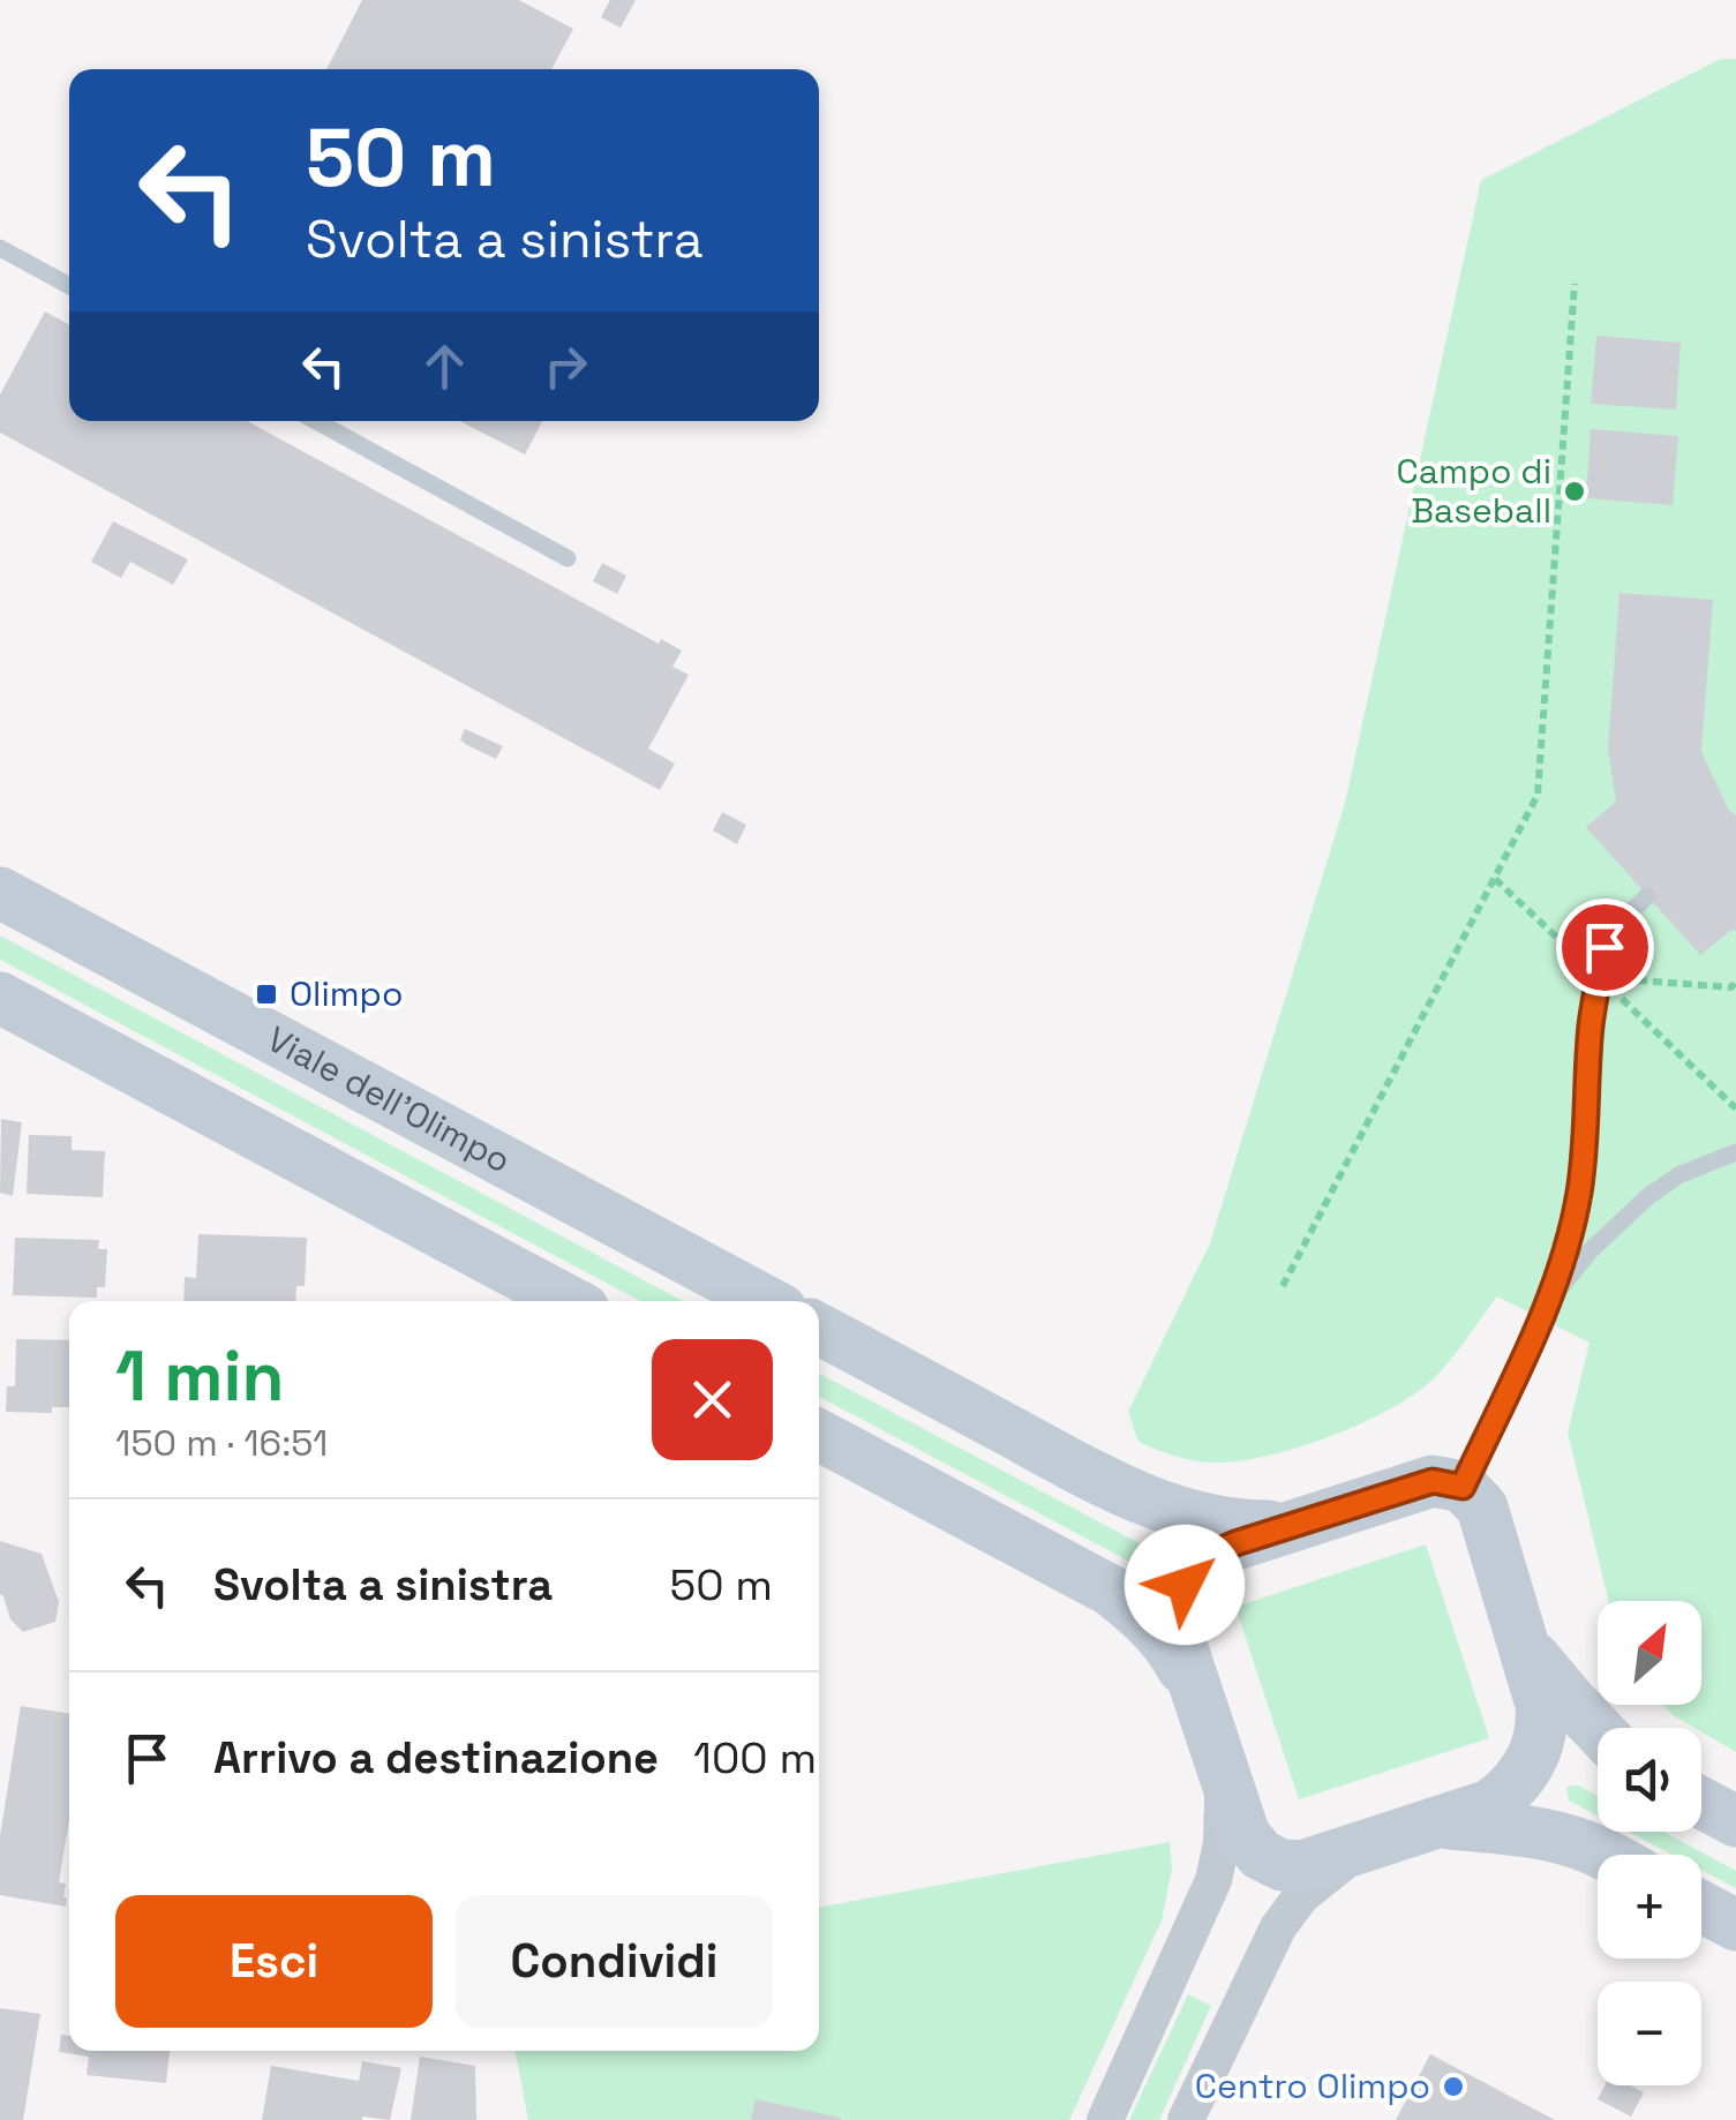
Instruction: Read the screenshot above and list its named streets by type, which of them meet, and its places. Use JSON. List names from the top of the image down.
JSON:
{
  "streets": {
    "street": ["Viale dell'Olimpo"]
  },
  "places": {
    "other": ["Campo di Baseball", "Centro Olimpo"],
    "transit": ["Olimpo"]
  },
  "north": "top right",
  "page": {
    "turn": ["50 m", "Svolta a sinistra"],
    "heading": ["1 min", "150 m · 16:51"],
    "list": [
      {
        "name": "Svolta a sinistra",
        "value": "50 m"
      },
      {
        "name": "Arrivo a destinazione",
        "value": "100 m"
      }
    ],
    "map_buttons": ["+", "−"],
    "buttons": ["Esci", "Condividi"]
  }
}
